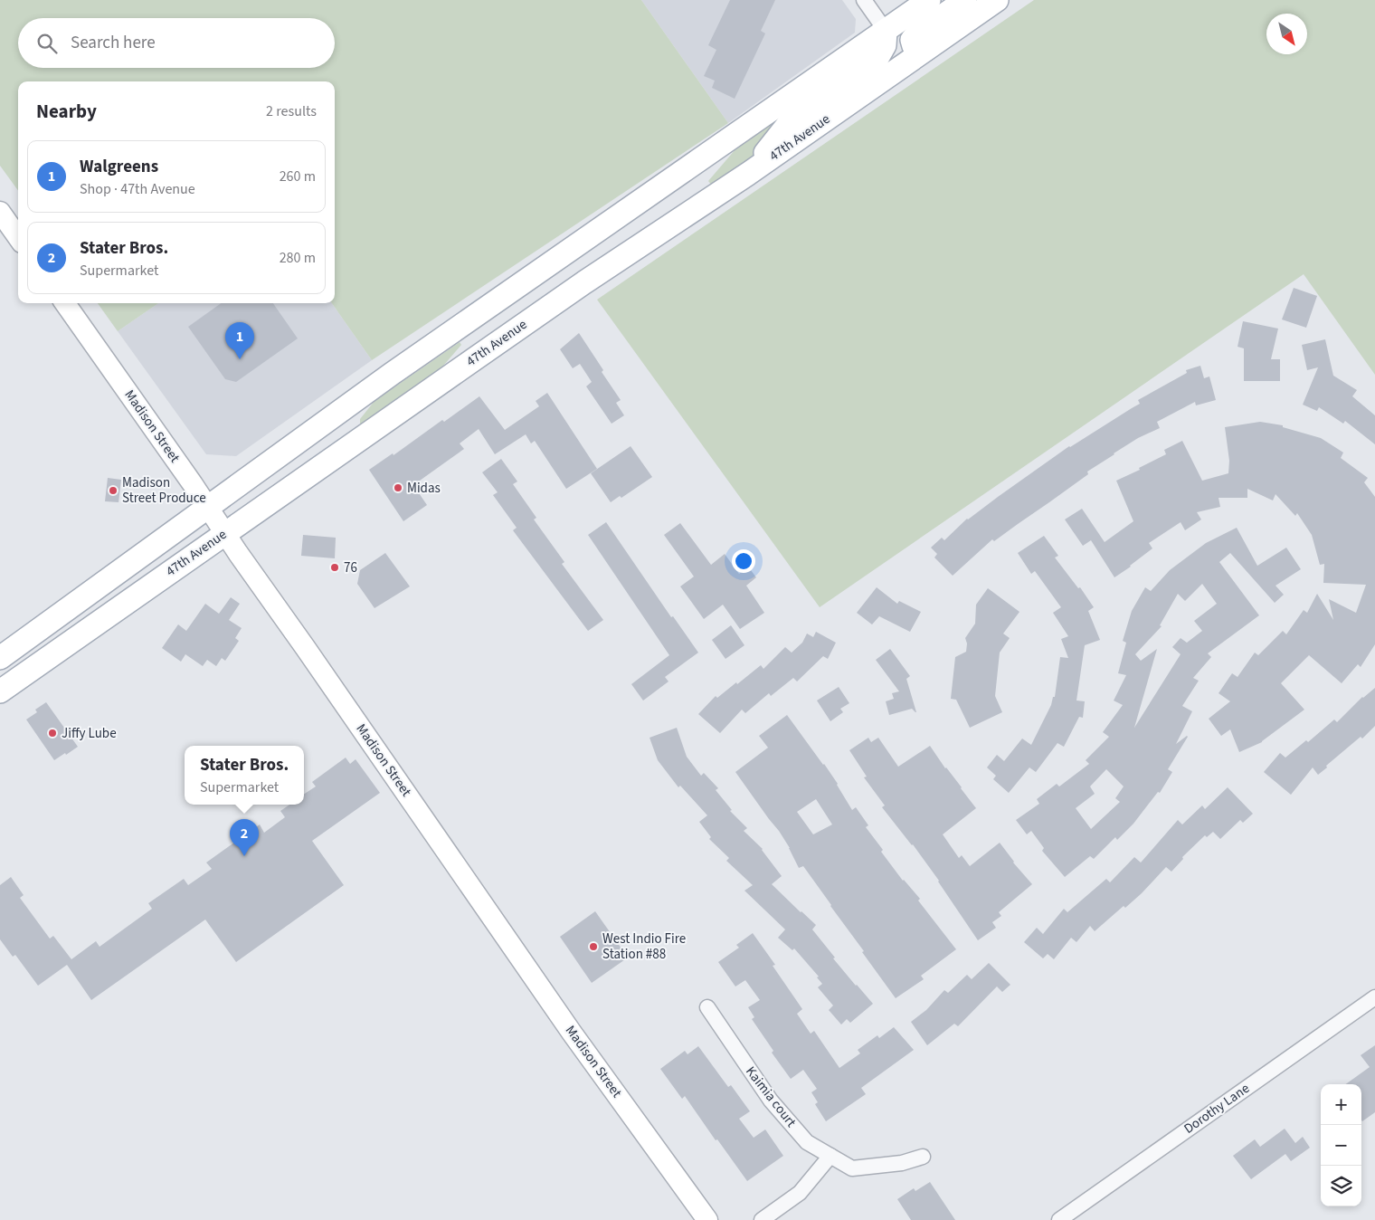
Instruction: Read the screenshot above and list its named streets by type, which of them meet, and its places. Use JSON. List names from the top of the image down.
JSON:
{
  "streets": {
    "main road": ["47th Avenue", "Madison Street"],
    "street": ["Kaimia court", "Dorothy Lane"]
  },
  "crossings": [
    ["47th Avenue", "Madison Street"]
  ],
  "places": [
    "Midas",
    "Madison Street Produce",
    "76",
    "Jiffy Lube",
    "West Indio Fire Station #88"
  ],
  "north": "bottom right",
  "page": {
    "search": "Search here",
    "heading": ["Nearby", "2 results"],
    "list": [
      {
        "mark": "1",
        "name": "Walgreens",
        "note": "Shop · 47th Avenue",
        "value": "260 m"
      },
      {
        "mark": "2",
        "name": "Stater Bros.",
        "note": "Supermarket",
        "value": "280 m"
      }
    ],
    "pins": ["1", "2"],
    "popup": ["Stater Bros.", "Supermarket"],
    "map_buttons": ["+", "−"]
  }
}
